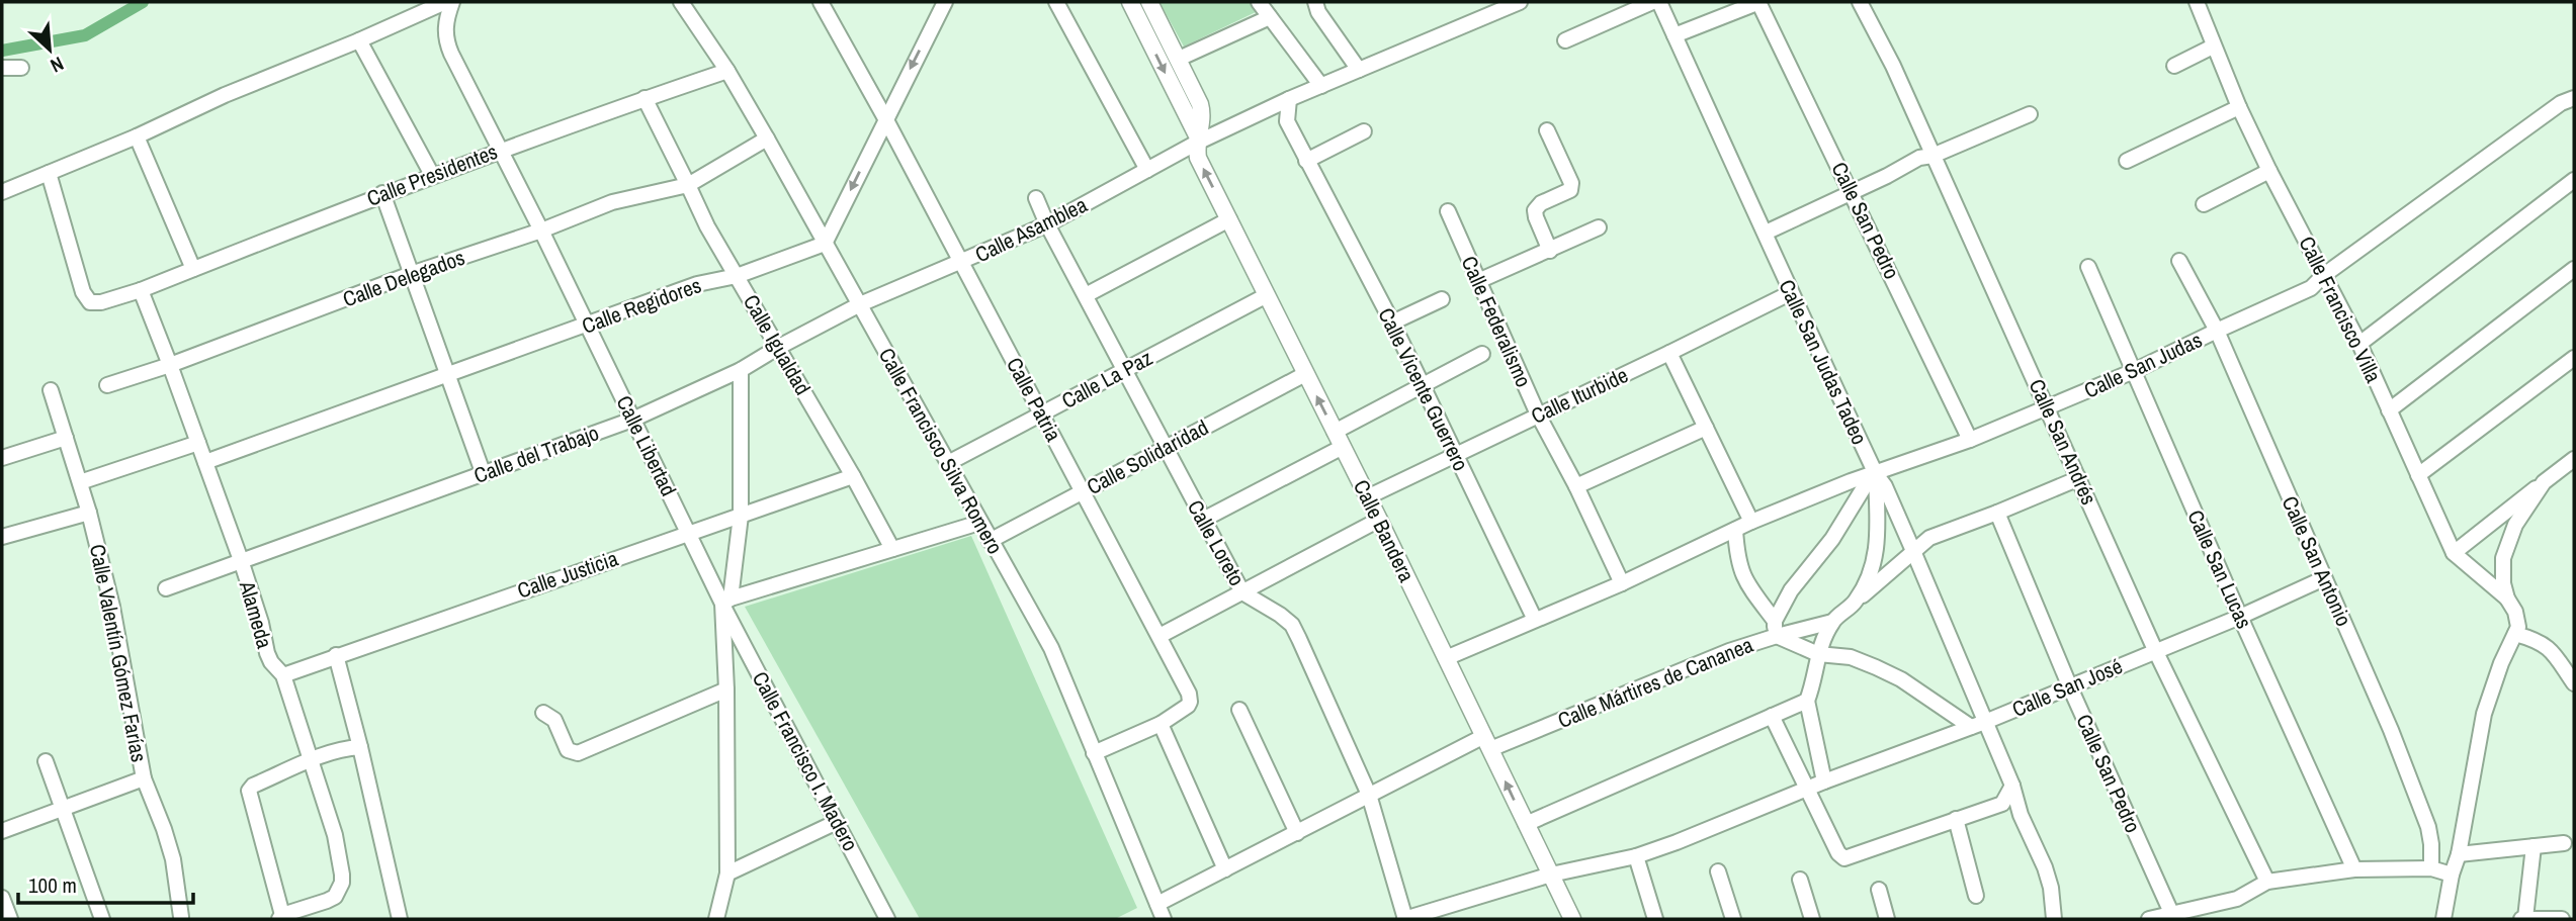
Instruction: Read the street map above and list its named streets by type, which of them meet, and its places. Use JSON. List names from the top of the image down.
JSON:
{
  "streets": {
    "street": [
      "Calle Presidentes",
      "Calle San Pedro",
      "Calle Asamblea",
      "Calle Delegados",
      "Calle Regidores",
      "Calle Francisco Villa",
      "Calle Federalismo",
      "Calle Igualdad",
      "Calle San Judas Tadeo",
      "Calle San Judas",
      "Calle La Paz",
      "Calle Vicente Guerrero",
      "Calle Iturbide",
      "Calle Patria",
      "Calle San Andrés",
      "Calle Libertad",
      "Calle Francisco Silva Romero",
      "Calle del Trabajo",
      "Calle Solidaridad",
      "Calle Bandera",
      "Calle Loreto",
      "Calle San Antonio",
      "Calle San Lucas",
      "Calle Justicia",
      "Alameda",
      "Calle Valentín Gómez Farías",
      "Calle Mártires de Cananea",
      "Calle San José",
      "Calle Francisco I. Madero"
    ]
  },
  "crossings": [
    ["Calle Presidentes", "Calle Igualdad"],
    ["Calle Presidentes", "Calle Libertad"],
    ["Calle Presidentes", "Calle Francisco Silva Romero"],
    ["Calle Presidentes", "Alameda"],
    ["Calle San Pedro", "Calle San Judas"],
    ["Calle San Pedro", "Calle San José"],
    ["Calle Asamblea", "Calle Vicente Guerrero"],
    ["Calle Asamblea", "Calle Patria"],
    ["Calle Asamblea", "Calle Francisco Silva Romero"],
    ["Calle Asamblea", "Calle del Trabajo"],
    ["Calle Asamblea", "Calle Bandera"],
    ["Calle Asamblea", "Calle Loreto"],
    ["Calle Delegados", "Calle Igualdad"],
    ["Calle Delegados", "Calle Libertad"],
    ["Calle Delegados", "Alameda"],
    ["Calle Regidores", "Calle Igualdad"],
    ["Calle Regidores", "Calle Libertad"],
    ["Calle Regidores", "Calle Francisco Silva Romero"],
    ["Calle Regidores", "Alameda"],
    ["Calle Francisco Villa", "Calle San Judas"],
    ["Calle Federalismo", "Calle San Judas"],
    ["Calle Federalismo", "Calle Iturbide"],
    ["Calle Igualdad", "Calle del Trabajo"],
    ["Calle Igualdad", "Calle Justicia"],
    ["Calle San Judas Tadeo", "Calle San Judas"],
    ["Calle San Judas Tadeo", "Calle Iturbide"],
    ["Calle San Judas Tadeo", "Calle Mártires de Cananea"],
    ["Calle San Judas Tadeo", "Calle San José"],
    ["Calle San Judas", "Calle Vicente Guerrero"],
    ["Calle San Judas", "Calle San Andrés"],
    ["Calle San Judas", "Calle Bandera"],
    ["Calle San Judas", "Calle San Antonio"],
    ["Calle San Judas", "Calle San Lucas"],
    ["Calle La Paz", "Calle Patria"],
    ["Calle La Paz", "Calle Francisco Silva Romero"],
    ["Calle La Paz", "Calle Bandera"],
    ["Calle La Paz", "Calle Loreto"],
    ["Calle Vicente Guerrero", "Calle Iturbide"],
    ["Calle Iturbide", "Calle Bandera"],
    ["Calle Patria", "Calle Francisco Silva Romero"],
    ["Calle Patria", "Calle Solidaridad"],
    ["Calle San Andrés", "Calle San José"],
    ["Calle Libertad", "Calle del Trabajo"],
    ["Calle Libertad", "Calle Justicia"],
    ["Calle Libertad", "Calle Francisco I. Madero"],
    ["Calle Francisco Silva Romero", "Calle del Trabajo"],
    ["Calle Francisco Silva Romero", "Calle Solidaridad"],
    ["Calle Francisco Silva Romero", "Calle Mártires de Cananea"],
    ["Calle del Trabajo", "Alameda"],
    ["Calle Solidaridad", "Calle Bandera"],
    ["Calle Solidaridad", "Calle Loreto"],
    ["Calle Bandera", "Calle Mártires de Cananea"],
    ["Calle Bandera", "Calle San José"],
    ["Calle Loreto", "Calle Mártires de Cananea"],
    ["Calle Loreto", "Calle San José"],
    ["Calle San Antonio", "Calle San José"],
    ["Calle San Lucas", "Calle San José"],
    ["Calle Justicia", "Alameda"],
    ["Calle Mártires de Cananea", "Calle San José"]
  ],
  "scale_bar": "100 m",
  "north": "bottom right"
}
